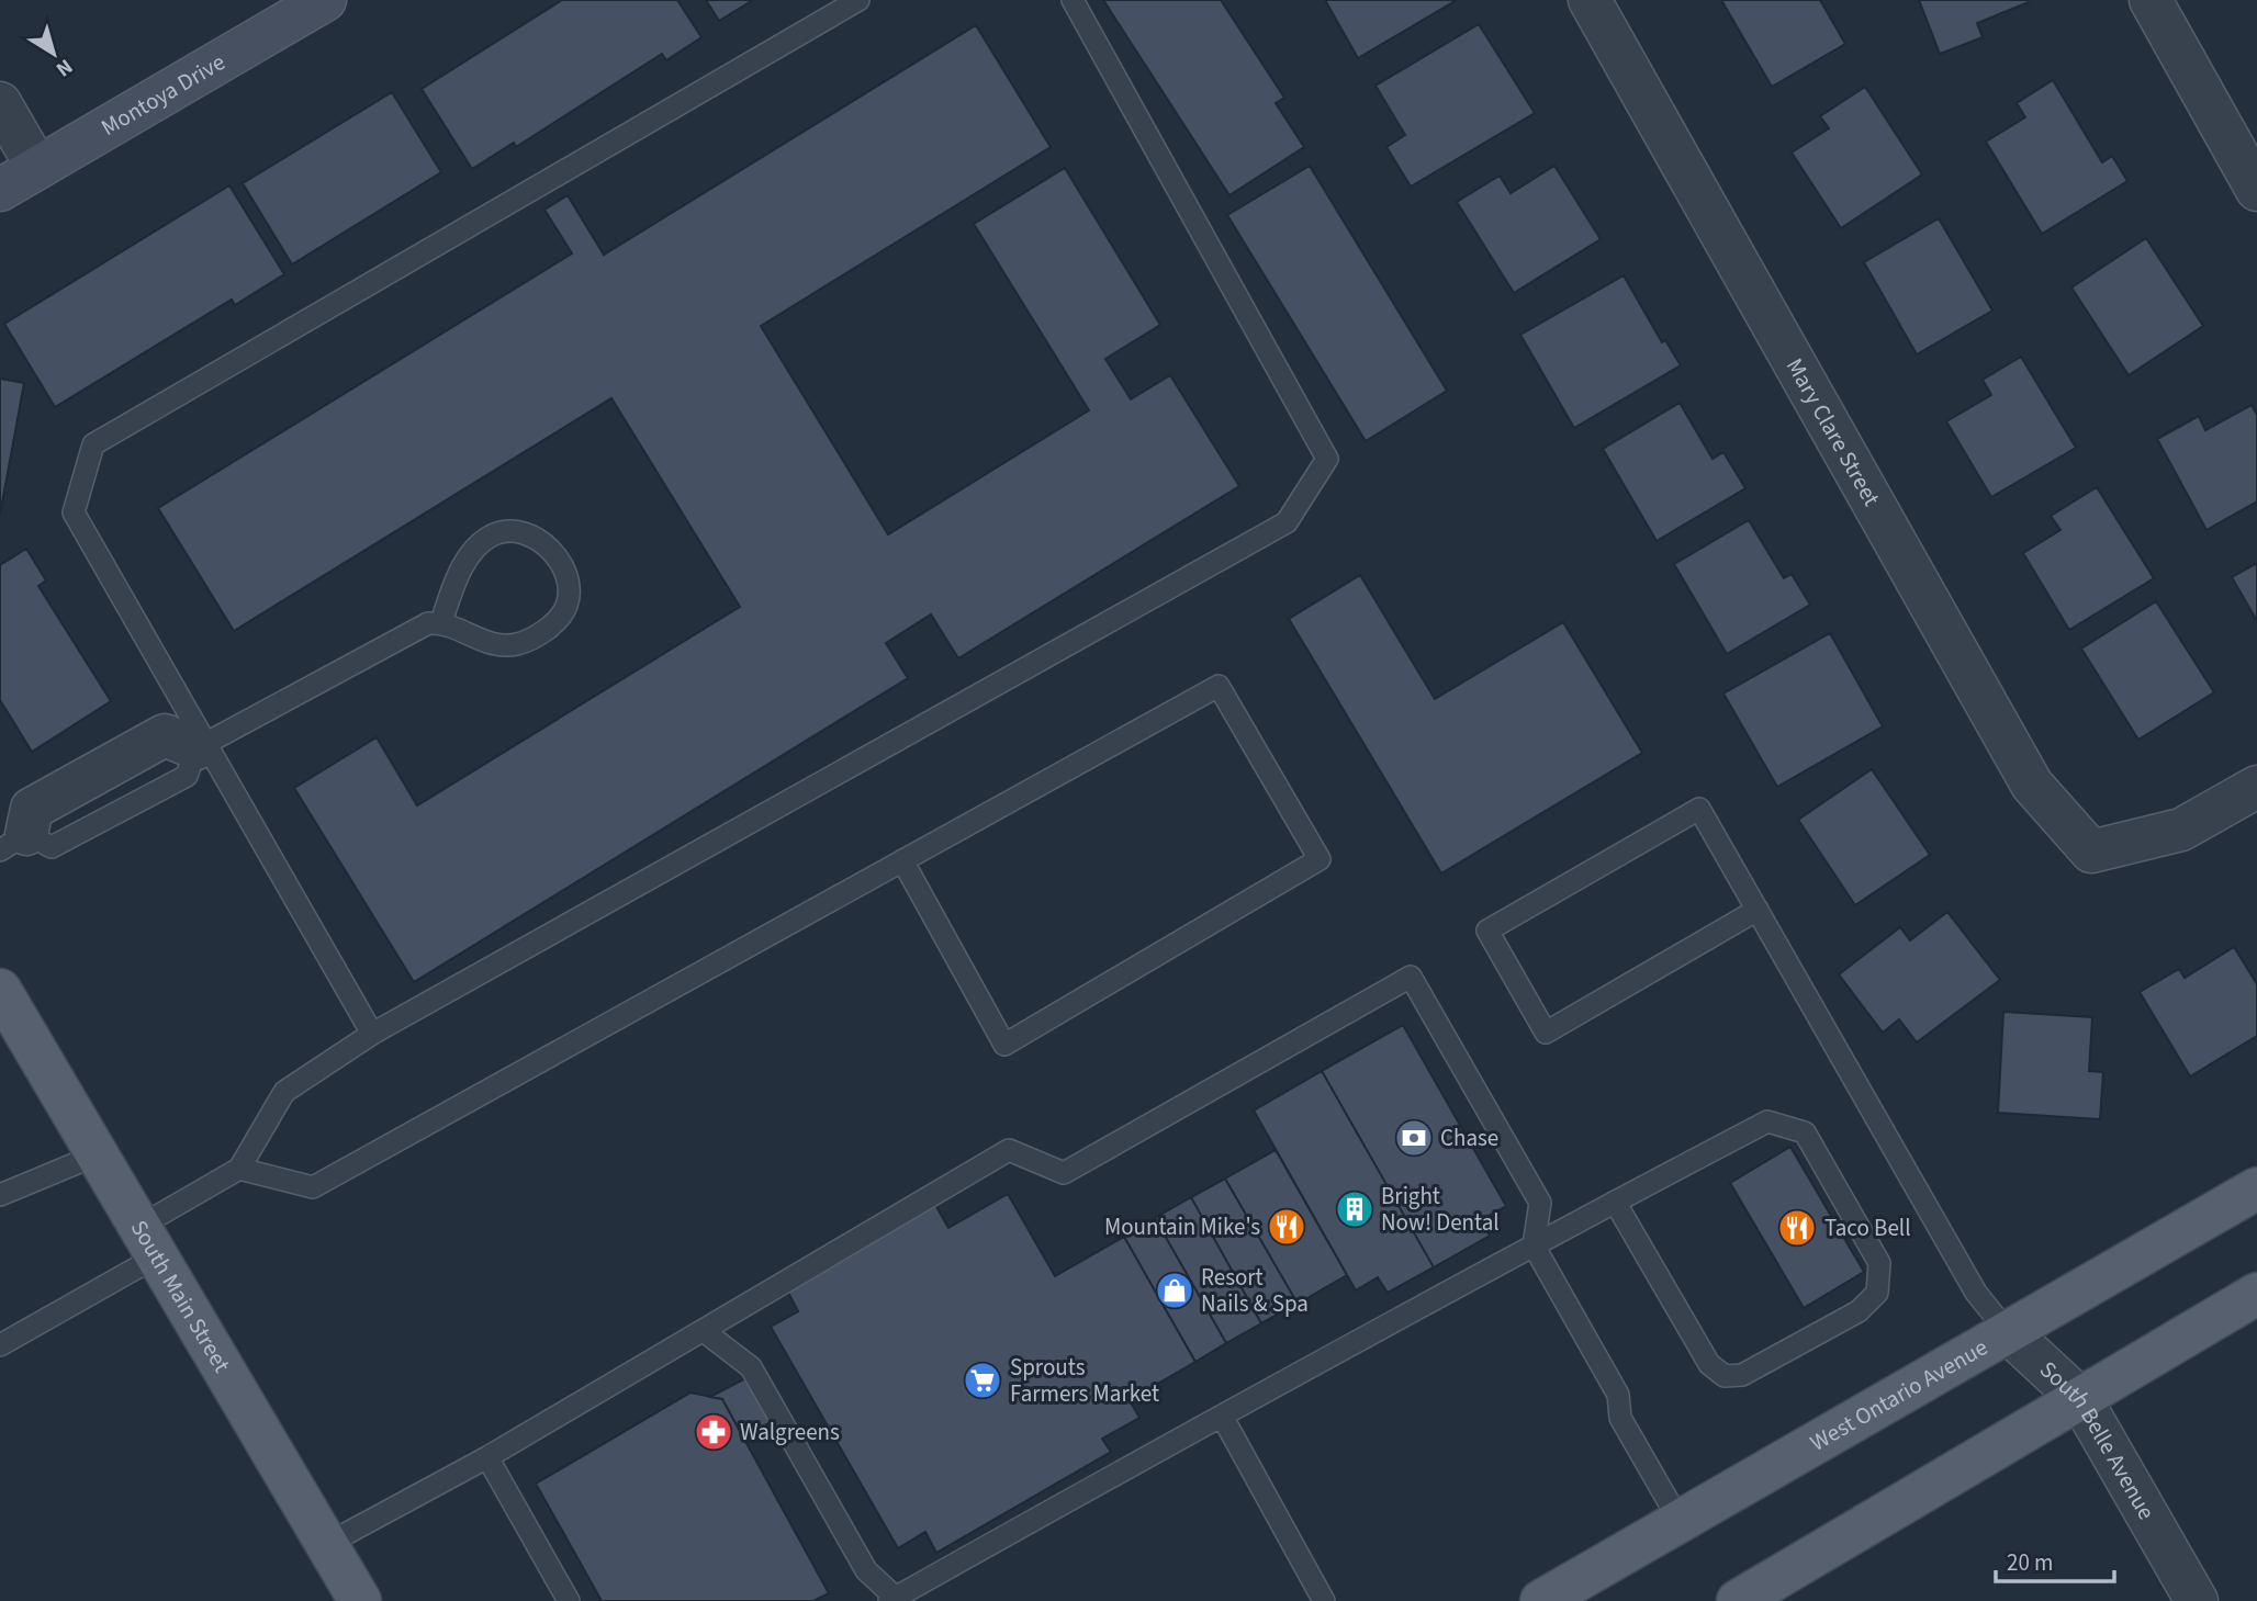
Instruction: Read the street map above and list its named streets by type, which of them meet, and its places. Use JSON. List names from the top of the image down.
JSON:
{
  "streets": {
    "main road": ["South Main Street", "West Ontario Avenue"],
    "street": ["Montoya Drive", "Mary Clare Street", "South Belle Avenue"]
  },
  "crossings": [
    ["West Ontario Avenue", "South Belle Avenue"]
  ],
  "places": {
    "bank": ["Chase"],
    "building": ["Bright Now! Dental"],
    "restaurant": ["Mountain Mike's", "Taco Bell"],
    "shop": ["Resort Nails & Spa"],
    "supermarket": ["Sprouts Farmers Market"],
    "pharmacy": ["Walgreens"]
  },
  "scale_bar": "20 m",
  "north": "bottom right"
}
